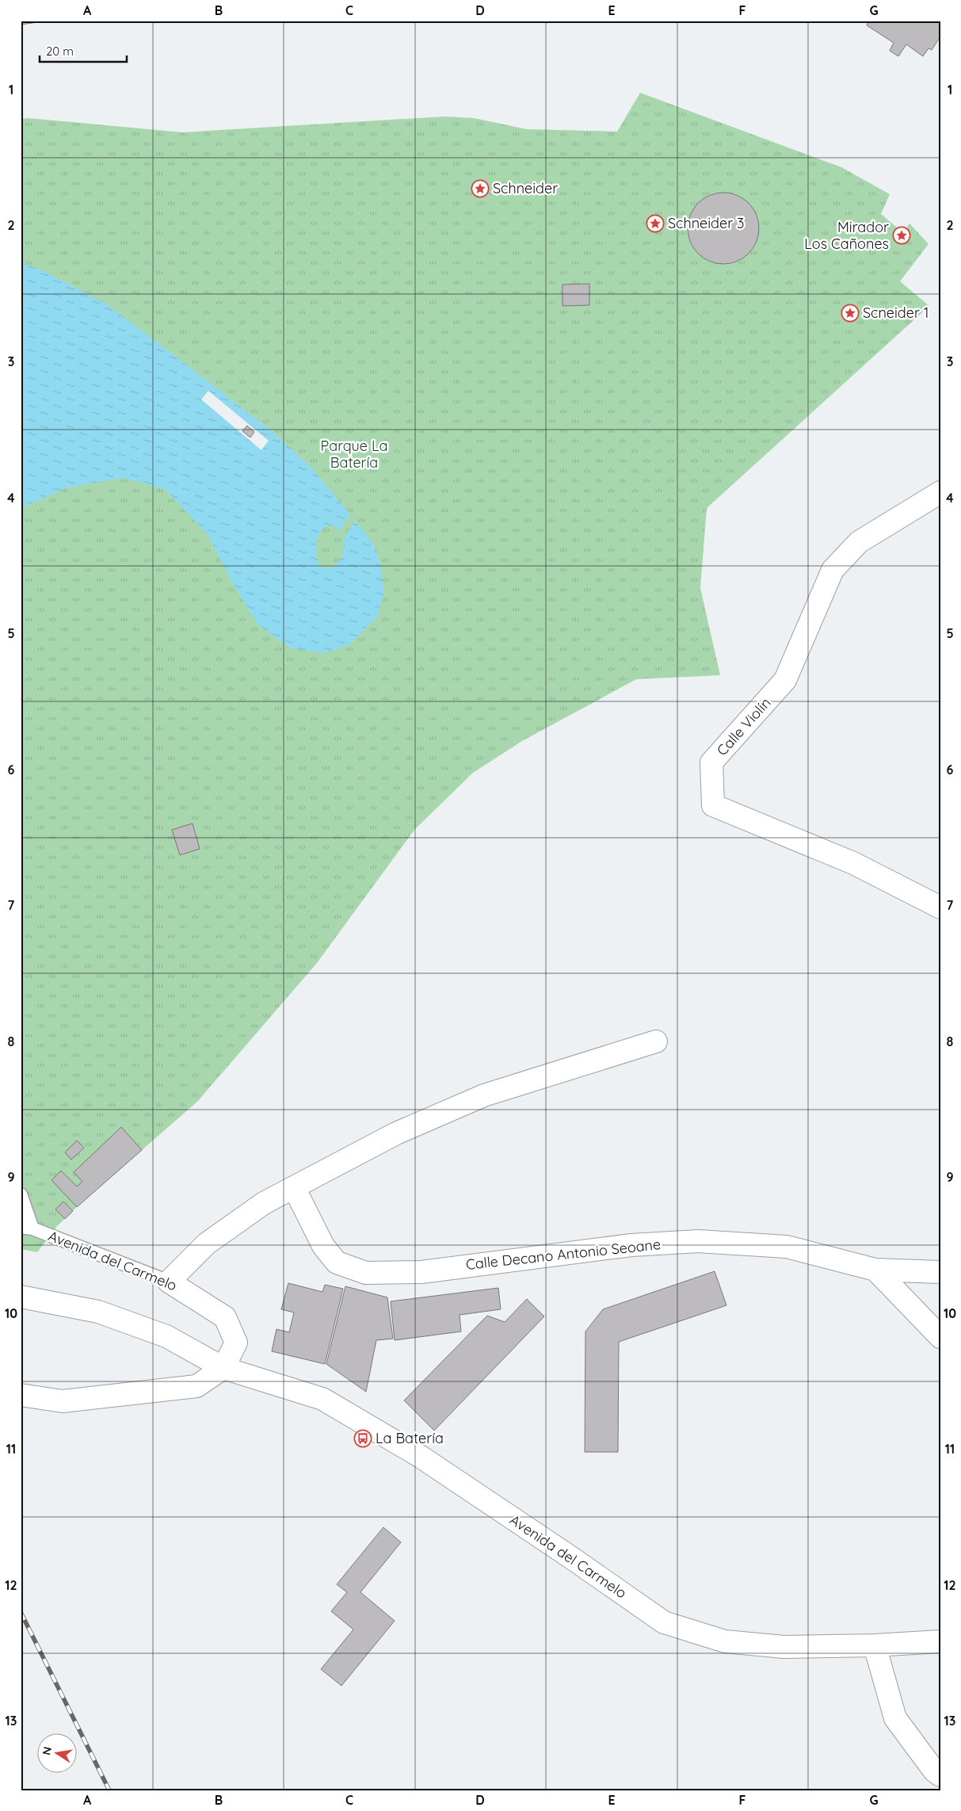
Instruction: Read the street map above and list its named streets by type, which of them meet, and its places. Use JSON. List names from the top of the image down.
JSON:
{
  "streets": {
    "street": ["Calle Violín", "Calle Decano Antonio Seoane", "Avenida del Carmelo"]
  },
  "parks": ["Parque La Batería"],
  "places": {
    "place": [
      "Schneider",
      "Schneider 3",
      "Mirador Los Cañones",
      "Scneider 1"
    ],
    "bus stop": ["La Batería"]
  },
  "scale_bar": "20 m",
  "north": "left",
  "grid": {
    "columns": [
      "A",
      "B",
      "C",
      "D",
      "E",
      "F",
      "G"
    ],
    "rows": [
      "1",
      "2",
      "3",
      "4",
      "5",
      "6",
      "7",
      "8",
      "9",
      "10",
      "11",
      "12",
      "13"
    ]
  }
}
